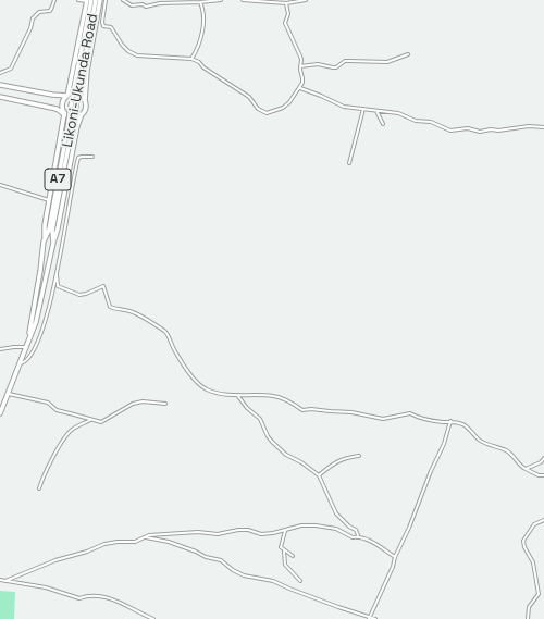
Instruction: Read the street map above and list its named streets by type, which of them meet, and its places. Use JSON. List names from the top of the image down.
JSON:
{
  "streets": {
    "highway": ["Likoni-Ukunda Road", "A7"]
  }
}
